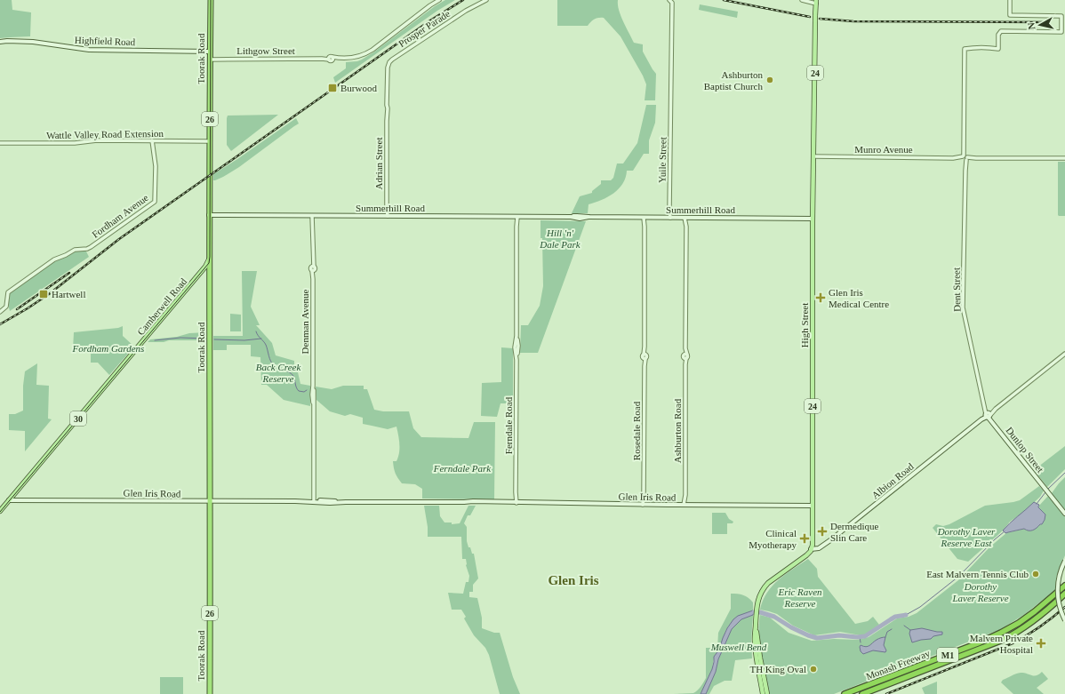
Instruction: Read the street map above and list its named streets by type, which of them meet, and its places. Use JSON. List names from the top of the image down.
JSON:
{
  "streets": {
    "highway": [
      "Toorak Road",
      "26",
      "M1",
      "Monash Freeway"
    ],
    "main road": [
      "Highfield Road",
      "24",
      "Summerhill Road",
      "Camberwell Road",
      "High Street",
      "30",
      "Dunlop Street",
      "Albion Road",
      "Glen Iris Road"
    ],
    "street": [
      "Prosper Parade",
      "Lithgow Street",
      "Wattle Valley Road Extension",
      "Munro Avenue",
      "Yuile Street",
      "Adrian Street",
      "Fordham Avenue",
      "Dent Street",
      "Denman Avenue",
      "Ferndale Road",
      "Rosedale Road",
      "Ashburton Road"
    ]
  },
  "crossings": [
    ["Prosper Parade", "Adrian Street"],
    ["Highfield Road", "Toorak Road"],
    ["Lithgow Street", "Toorak Road"],
    ["Toorak Road", "Wattle Valley Road Extension"],
    ["Toorak Road", "Summerhill Road"],
    ["Toorak Road", "Camberwell Road"],
    ["Toorak Road", "Glen Iris Road"],
    ["Wattle Valley Road Extension", "Fordham Avenue"],
    ["Munro Avenue", "Dent Street"],
    ["Munro Avenue", "High Street"],
    ["Yuile Street", "Summerhill Road"],
    ["Adrian Street", "Summerhill Road"],
    ["Summerhill Road", "Denman Avenue"],
    ["Summerhill Road", "High Street"],
    ["Summerhill Road", "Ferndale Road"],
    ["Summerhill Road", "Rosedale Road"],
    ["Summerhill Road", "Ashburton Road"],
    ["Dent Street", "Dunlop Street"],
    ["Dent Street", "Albion Road"],
    ["Camberwell Road", "Glen Iris Road"],
    ["Denman Avenue", "Glen Iris Road"],
    ["High Street", "Albion Road"],
    ["High Street", "Glen Iris Road"],
    ["Ferndale Road", "Glen Iris Road"],
    ["Rosedale Road", "Glen Iris Road"],
    ["Ashburton Road", "Glen Iris Road"],
    ["Dunlop Street", "Albion Road"]
  ],
  "districts": ["Glen Iris"],
  "parks": [
    "Hill 'n' Dale Park",
    "Fordham Gardens",
    "Back Creek Reserve",
    "Ferndale Park",
    "Dorothy Laver Reserve East",
    "Dorothy Laver Reserve",
    "Eric Raven Reserve",
    "Muswell Bend"
  ],
  "places": {
    "other": ["Ashburton Baptist Church", "East Malvern Tennis Club", "TH King Oval"],
    "transit": ["Burwood", "Hartwell"],
    "health": [
      "Glen Iris Medical Centre",
      "Dermedique Slin Care",
      "Clinical Myotherapy",
      "Malvern Private Hospital"
    ]
  },
  "north": "left"
}
